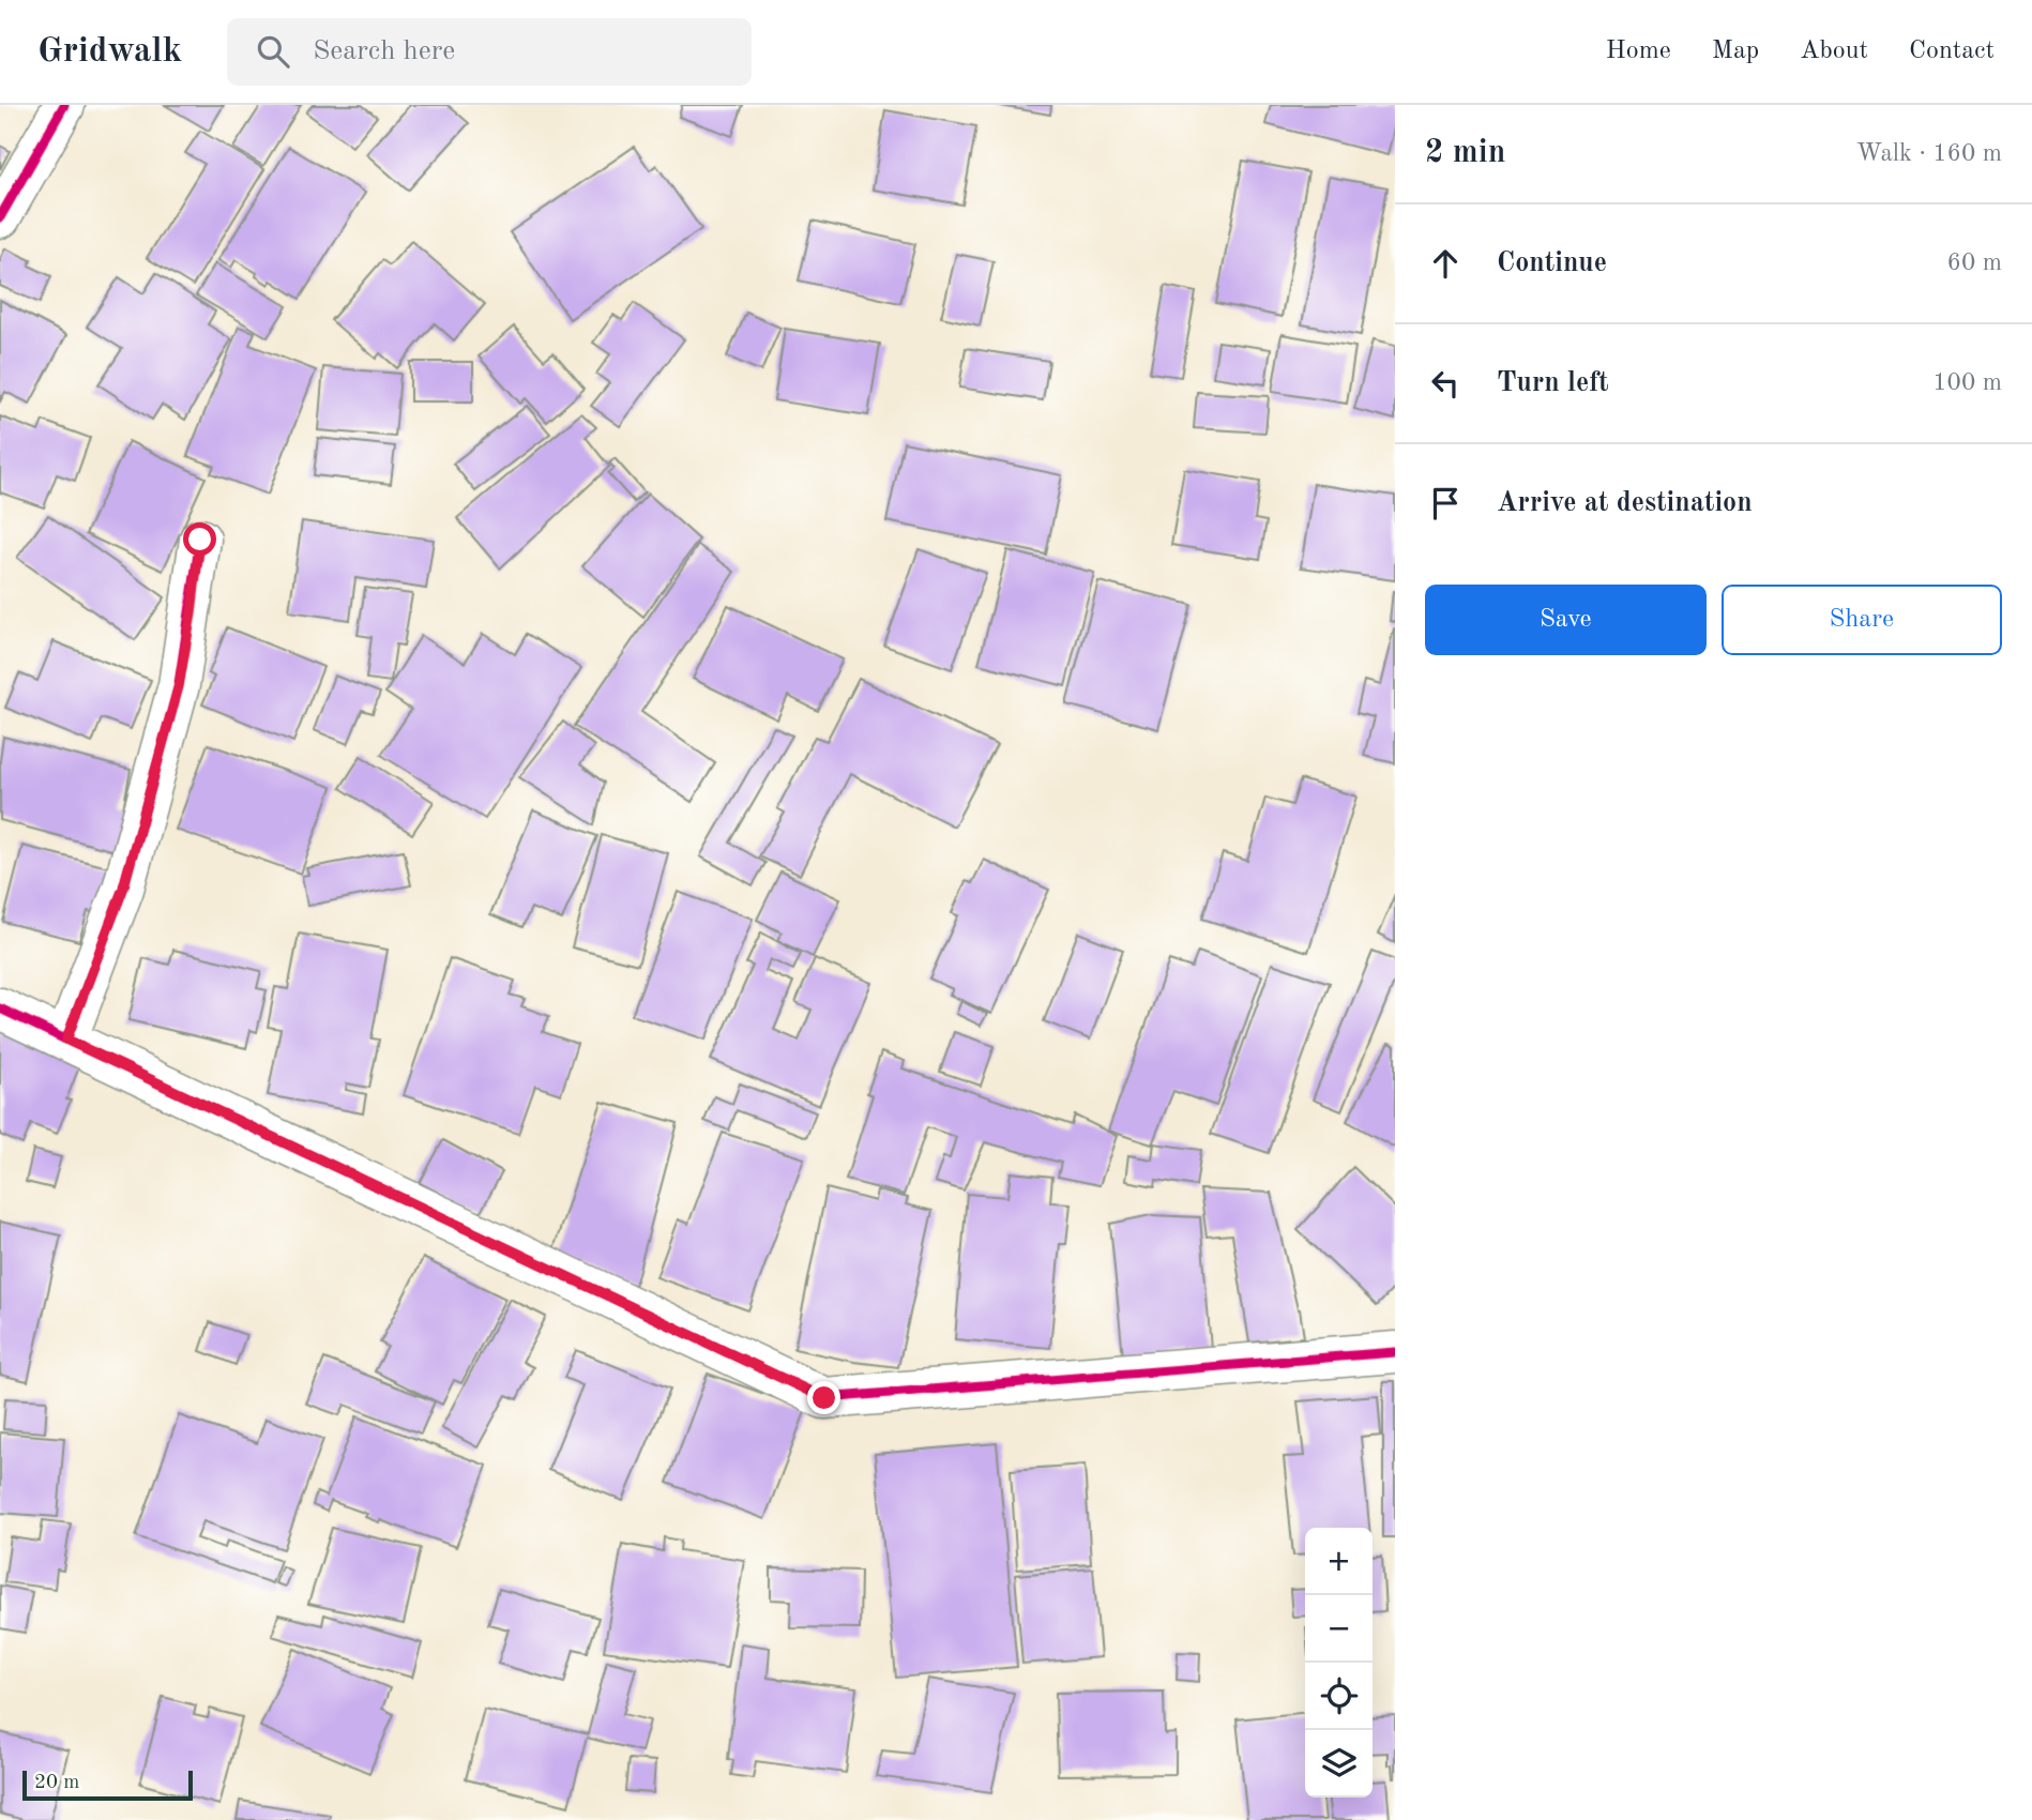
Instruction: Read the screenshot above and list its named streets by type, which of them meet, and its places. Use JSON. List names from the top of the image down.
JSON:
{
  "scale_bar": "20 m",
  "page": {
    "header": "Gridwalk",
    "search": "Search here",
    "nav": [
      "Home",
      "Map",
      "About",
      "Contact"
    ],
    "heading": ["2 min", "Walk · 160 m"],
    "list": [
      ["Continue", "60 m"],
      ["Turn left", "100 m"],
      "Arrive at destination"
    ],
    "buttons": ["Save", "Share"],
    "map_buttons": ["+", "−"],
    "scale": "20 m"
  }
}
